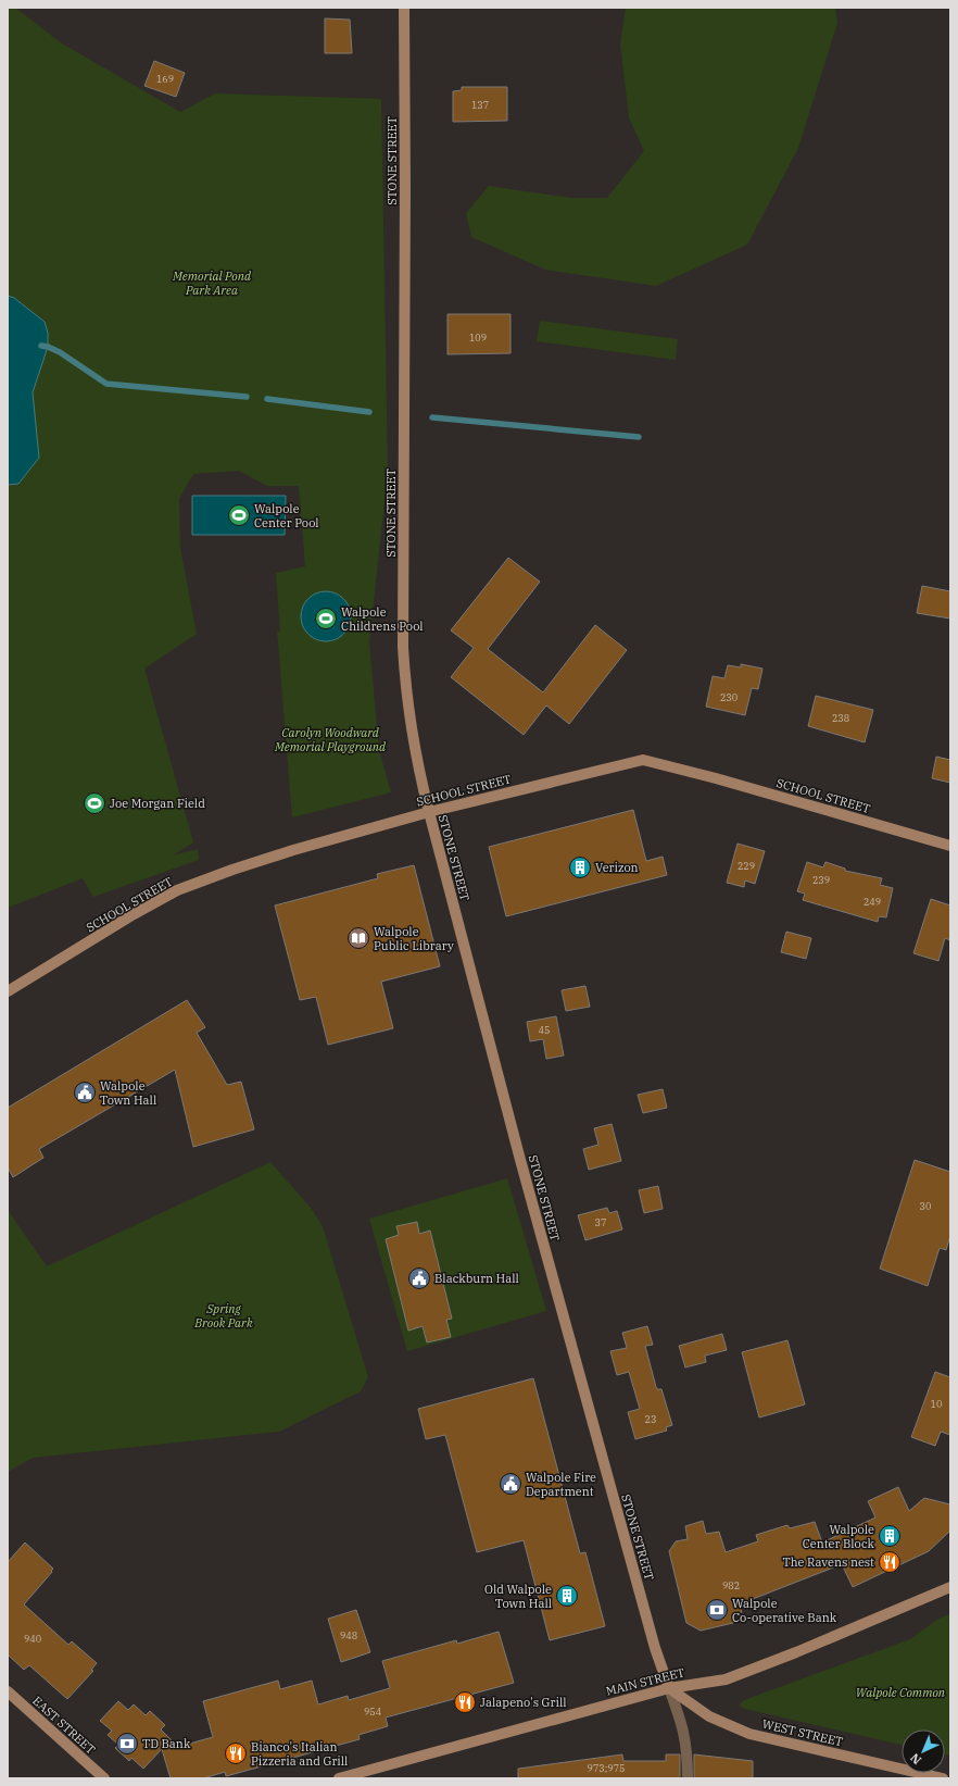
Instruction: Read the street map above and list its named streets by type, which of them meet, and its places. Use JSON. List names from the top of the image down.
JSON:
{
  "streets": {
    "street": [
      "STONE STREET",
      "SCHOOL STREET",
      "MAIN STREET",
      "EAST STREET",
      "WEST STREET"
    ]
  },
  "crossings": [
    ["STONE STREET", "SCHOOL STREET"],
    ["STONE STREET", "MAIN STREET"],
    ["STONE STREET", "WEST STREET"],
    ["MAIN STREET", "WEST STREET"]
  ],
  "parks": [
    "Memorial Pond Park Area",
    "Carolyn Woodward Memorial Playground",
    "Spring Brook Park",
    "Walpole Common"
  ],
  "places": {
    "sports": ["Walpole Center Pool", "Walpole Childrens Pool", "Joe Morgan Field"],
    "building": ["Verizon", "Walpole Center Block", "Old Walpole Town Hall"],
    "library": ["Walpole Public Library"],
    "public building": ["Walpole Town Hall", "Blackburn Hall", "Walpole Fire Department"],
    "restaurant": ["The Ravens nest", "Jalapeno's Grill", "Bianco's Italian Pizzeria and Grill"],
    "bank": ["Walpole Co-operative Bank", "TD Bank"]
  },
  "house_numbers": [
    "169",
    "137",
    "109",
    "230",
    "238",
    "229",
    "239",
    "249",
    "45",
    "30",
    "37",
    "10",
    "23",
    "982",
    "948",
    "940",
    "954",
    "973;975"
  ],
  "north": "bottom left"
}
